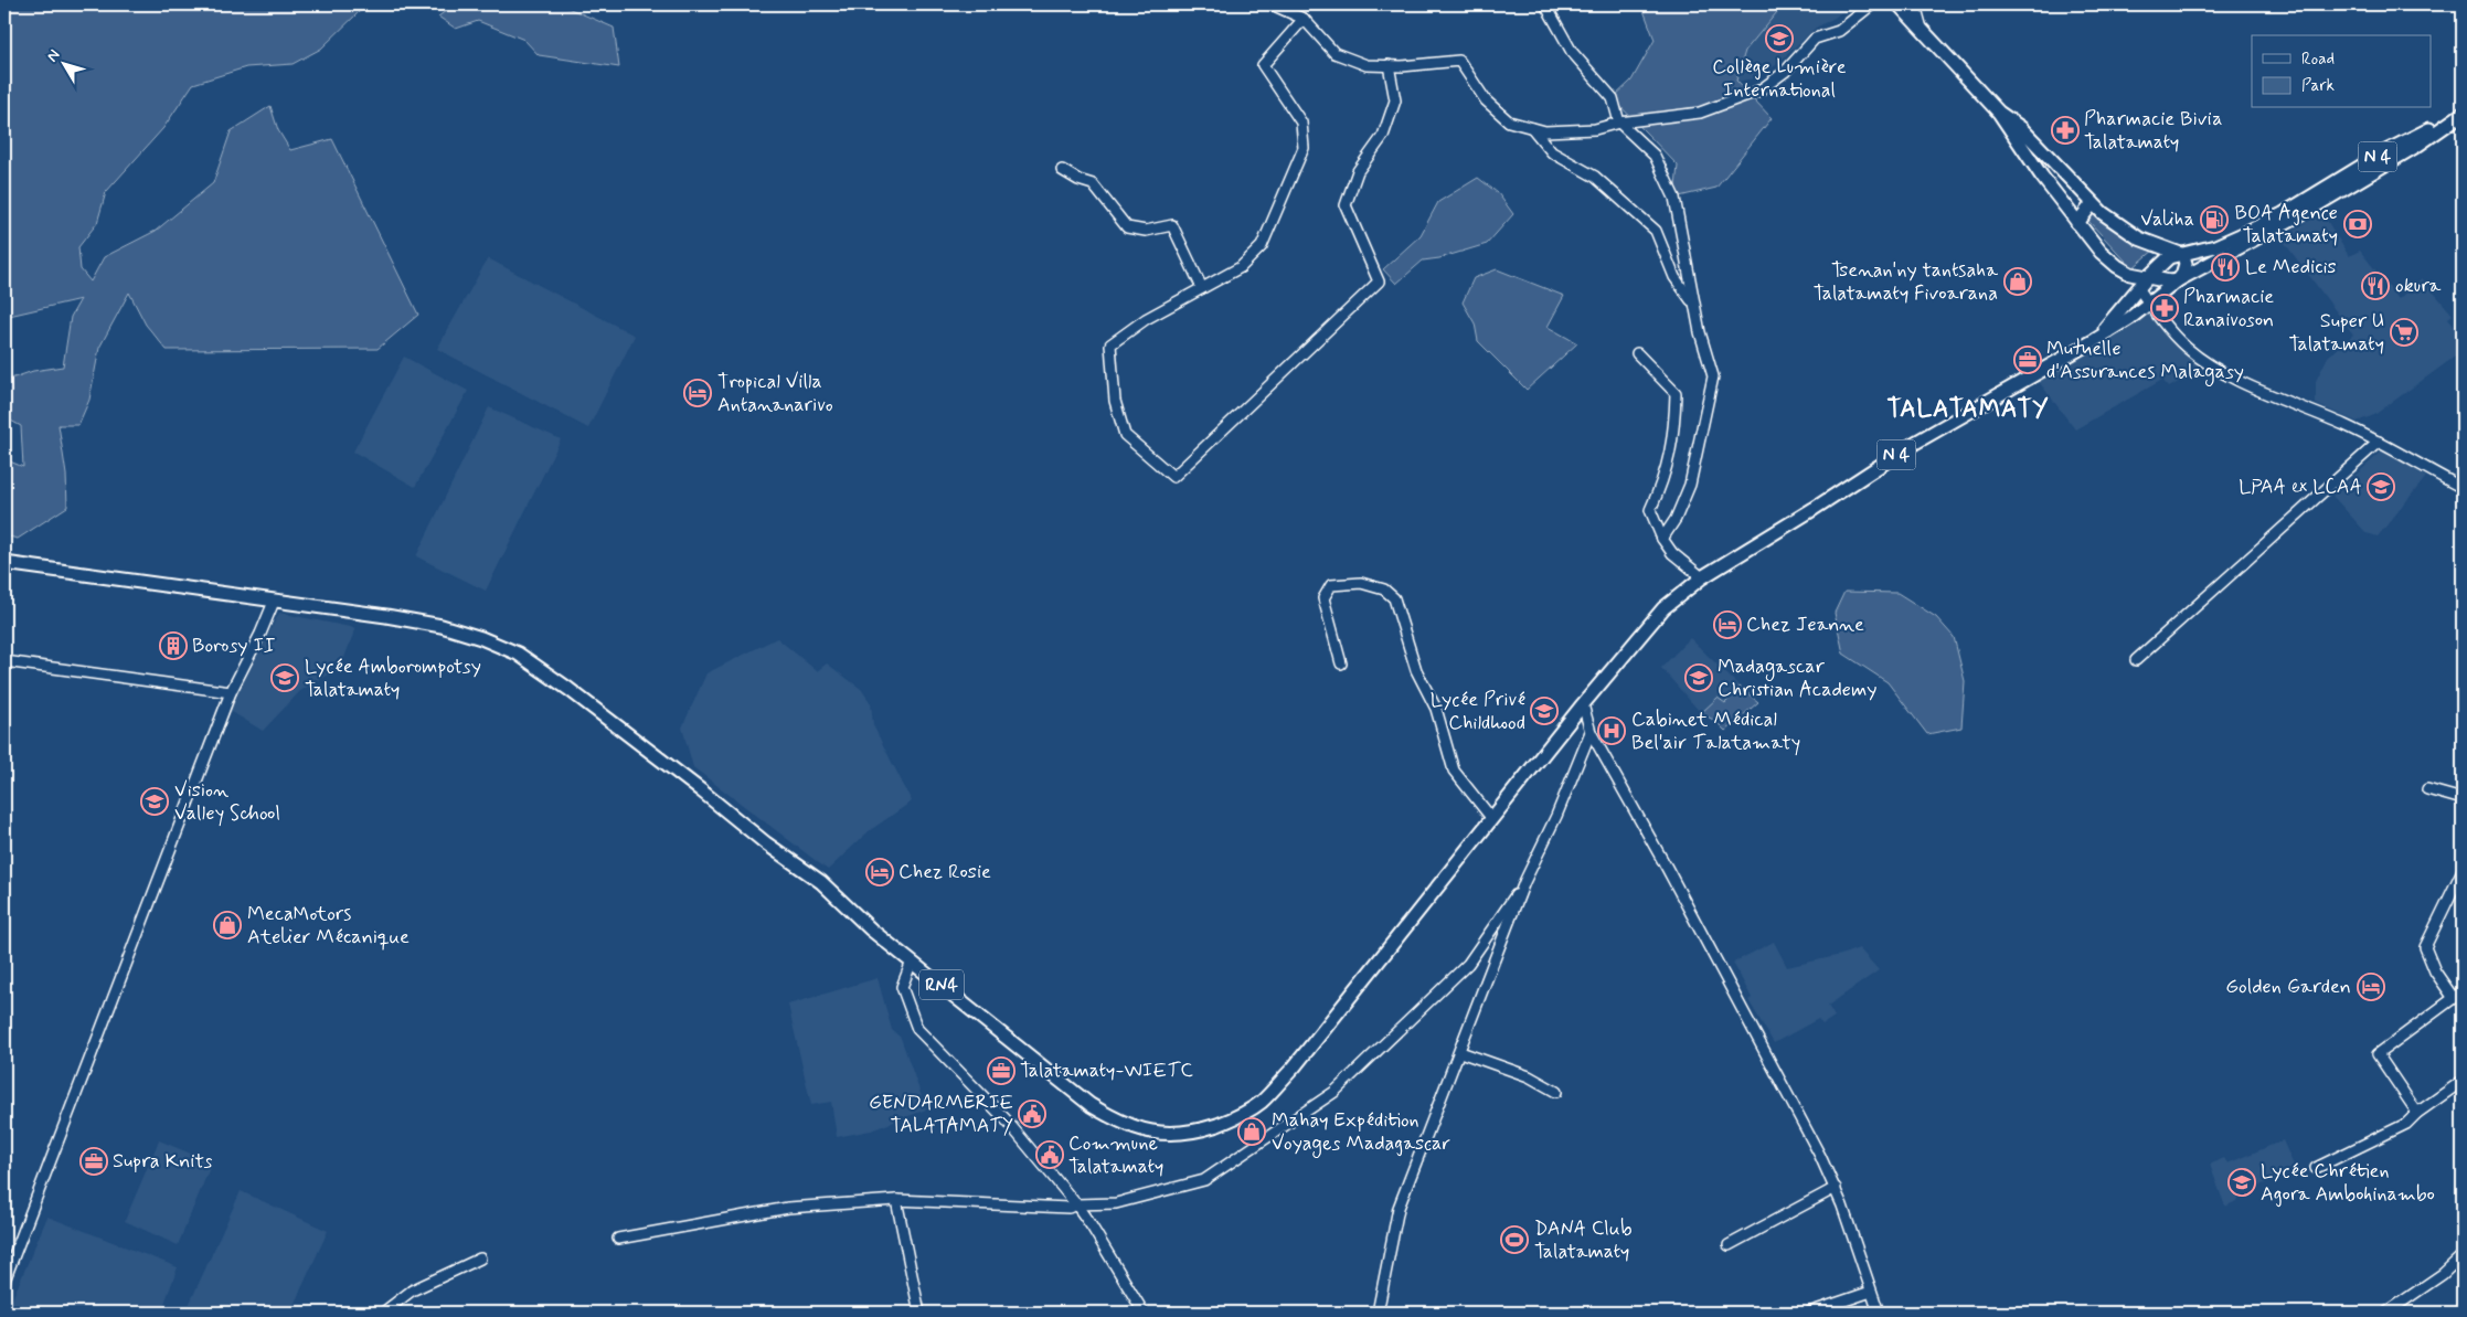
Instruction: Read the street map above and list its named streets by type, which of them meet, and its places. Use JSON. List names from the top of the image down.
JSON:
{
  "streets": {
    "main road": ["N 4", "RN4"]
  },
  "crossings": [
    ["N 4", "RN4"]
  ],
  "districts": ["TALATAMATY"],
  "places": {
    "school or university": [
      "Collège Lumière International",
      "LPAA ex LCAA",
      "Lycée Amborompotsy Talatamaty",
      "Madagascar Christian Academy",
      "Lycée Privé Childhood",
      "Vision Valley School",
      "Lycée Chrétien Agora Ambohinambo"
    ],
    "pharmacy": ["Pharmacie Bivia Talatamaty", "Pharmacie Ranaivoson"],
    "fuel station": ["Valiha"],
    "bank": ["BOA Agence Talatamaty"],
    "restaurant": ["Le Medicis", "okura"],
    "shop": ["Tsenan'ny tantsaha Talatamaty Fivoarana", "MecaMotors Atelier Mécanique", "Mahay Expédition Voyages Madagascar"],
    "supermarket": ["Super U Talatamaty"],
    "office": ["Mutuelle d'Assurances Malagasy", "Talatamaty-WIETC", "Supra Knits"],
    "hotel": [
      "Tropical Villa Antananarivo",
      "Chez Jeanne",
      "Chez Rosie",
      "Golden Garden"
    ],
    "building": ["Borosy II"],
    "hospital": ["Cabinet Médical Bel'air Talatamaty"],
    "public building": ["GENDARMERIE TALATAMATY", "Commune Talatamaty"],
    "sports": ["DANA Club Talatamaty"]
  },
  "legend": ["Road", "Park"],
  "north": "top left"
}
